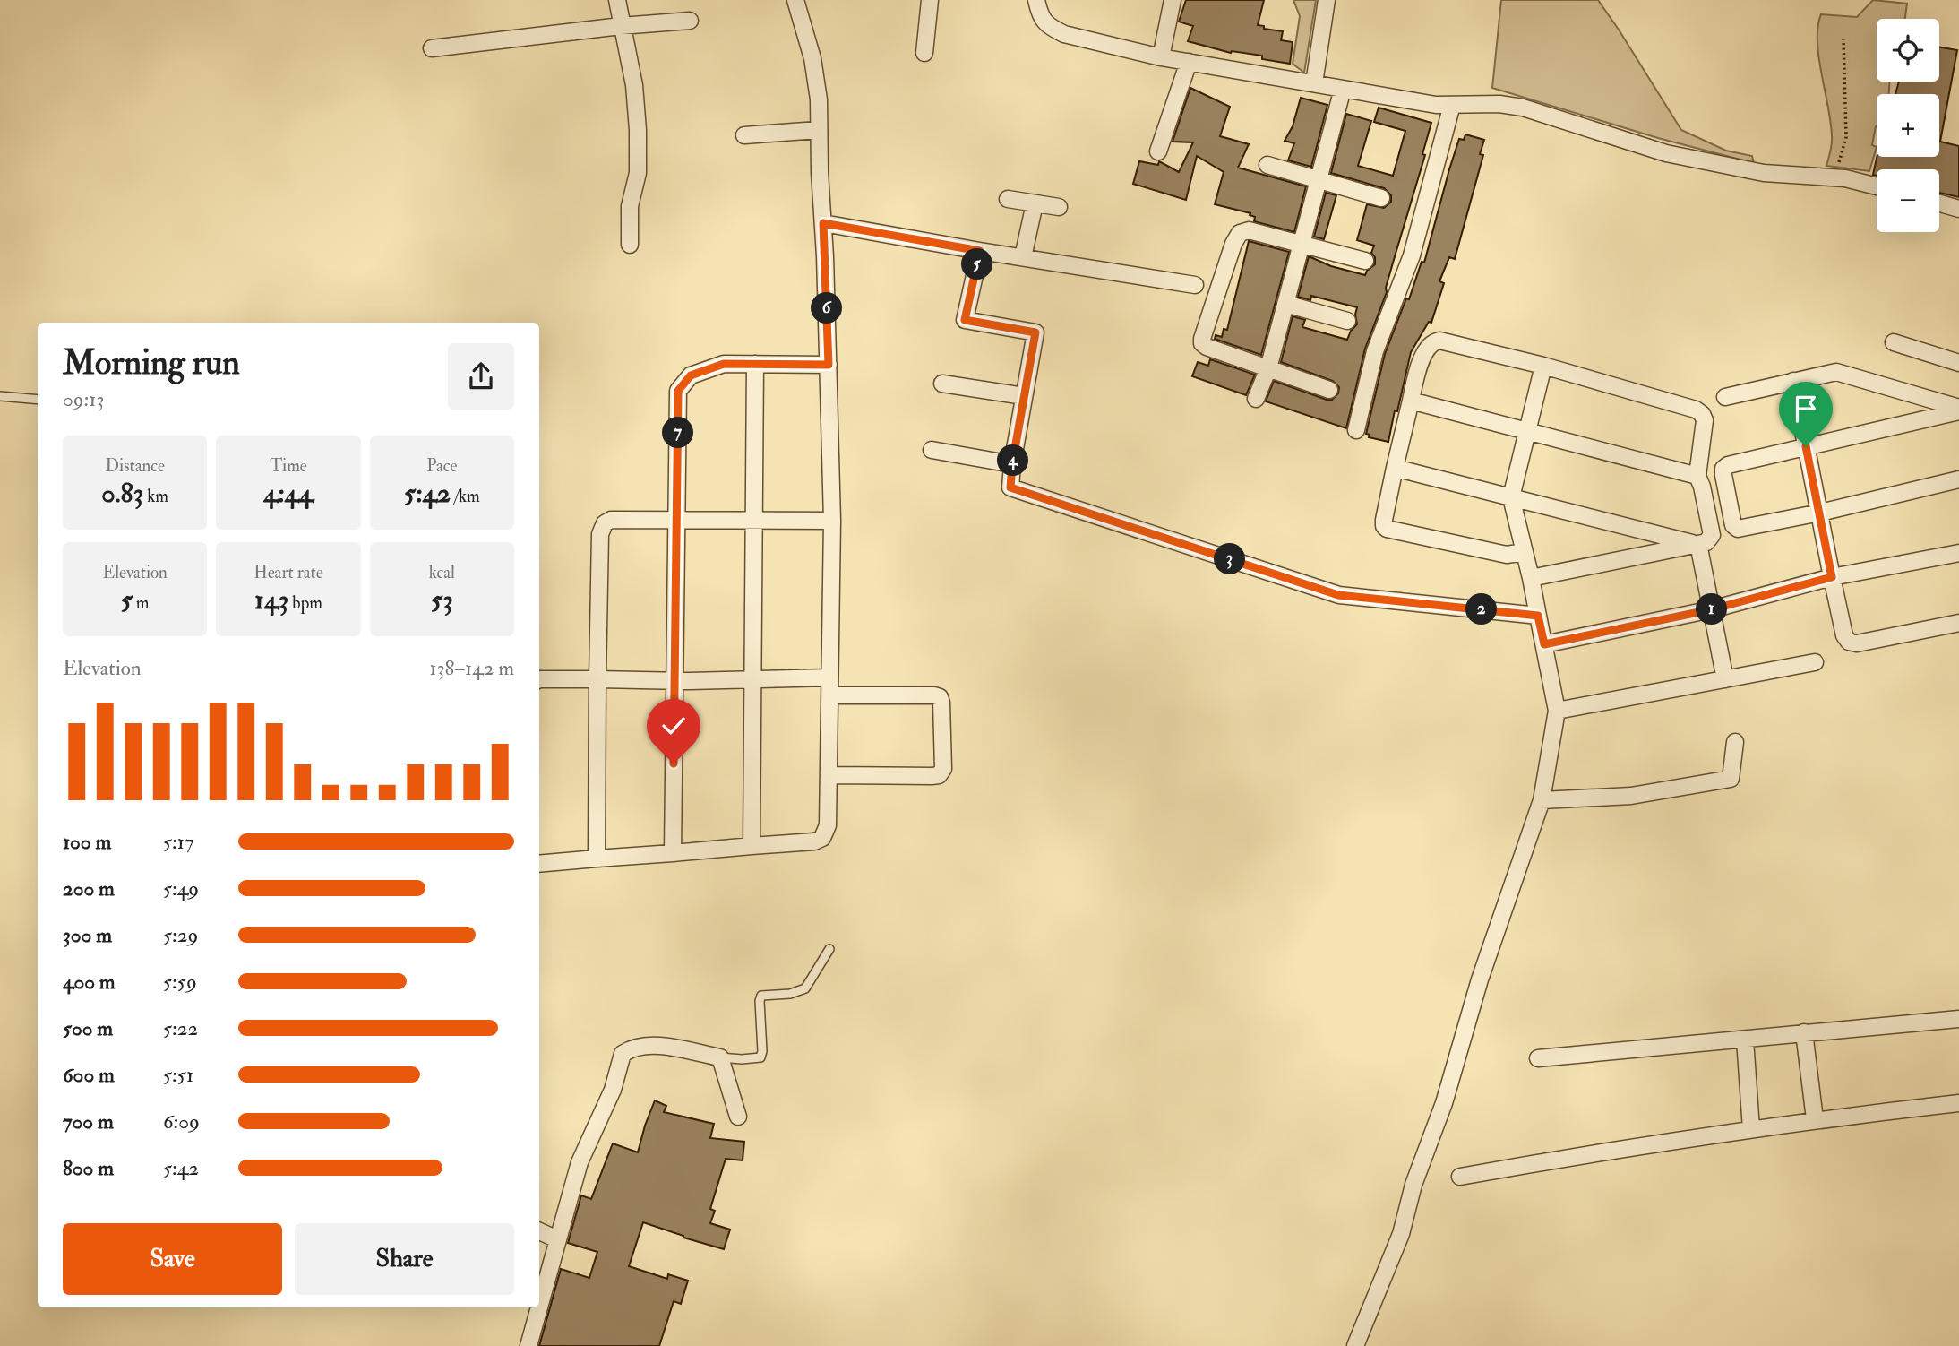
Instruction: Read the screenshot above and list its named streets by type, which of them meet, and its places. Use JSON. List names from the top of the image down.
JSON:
{
  "page": {
    "map_buttons": ["+", "−"],
    "pins": [
      "5",
      "6",
      "7",
      "4",
      "3",
      "1",
      "2"
    ],
    "heading": ["Morning run", "09:13"],
    "stats": [
      ["Distance", "0.83 km"],
      ["Time", "4:44"],
      ["Pace", "5:42 /km"],
      ["Elevation", "5 m"],
      ["Heart rate", "143 bpm"],
      ["kcal", "53"]
    ],
    "chart": ["Elevation", "138–142 m"],
    "list": [
      {
        "name": "100 m",
        "note": "5:17"
      },
      {
        "name": "200 m",
        "note": "5:49"
      },
      {
        "name": "300 m",
        "note": "5:29"
      },
      {
        "name": "400 m",
        "note": "5:59"
      },
      {
        "name": "500 m",
        "note": "5:22"
      },
      {
        "name": "600 m",
        "note": "5:51"
      },
      {
        "name": "700 m",
        "note": "6:09"
      },
      {
        "name": "800 m",
        "note": "5:42"
      }
    ],
    "buttons": ["Save", "Share"]
  }
}
